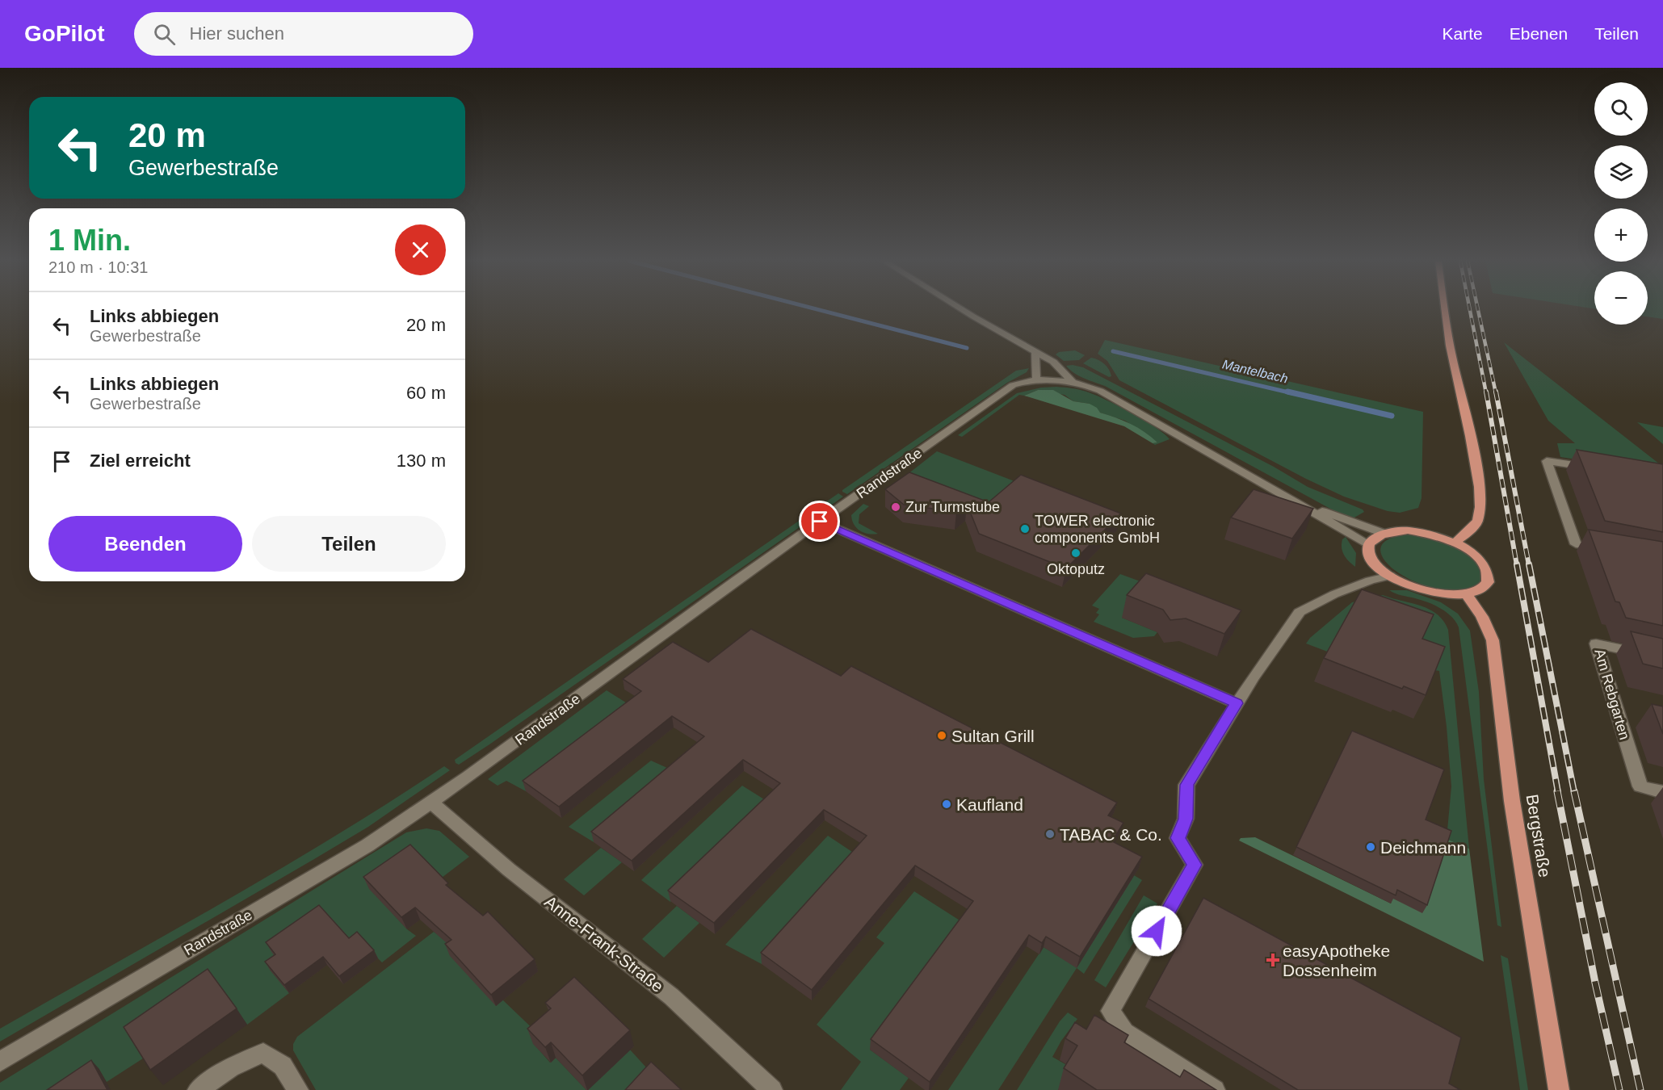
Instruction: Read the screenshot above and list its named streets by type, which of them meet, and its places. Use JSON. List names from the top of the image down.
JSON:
{
  "streets": {
    "main road": ["Bergstraße"],
    "street": ["Randstraße", "Am Rebgarten", "Anne-Frank-Straße"]
  },
  "crossings": [
    ["Randstraße", "Anne-Frank-Straße"]
  ],
  "water": ["Mantelbach"],
  "places": {
    "other": [
      "Zur Turmstube",
      "TOWER electronic components GmbH",
      "Oktoputz",
      "Sultan Grill",
      "Kaufland",
      "TABAC & Co.",
      "Deichmann"
    ],
    "health": ["easyApotheke Dossenheim"]
  },
  "page": {
    "header": "GoPilot",
    "search": "Hier suchen",
    "nav": ["Karte", "Ebenen", "Teilen"],
    "map_buttons": ["+", "−"],
    "turn": ["20 m", "Gewerbestraße"],
    "heading": ["1 Min.", "210 m · 10:31"],
    "list": [
      {
        "name": "Links abbiegen",
        "note": "Gewerbestraße",
        "value": "20 m"
      },
      {
        "name": "Links abbiegen",
        "note": "Gewerbestraße",
        "value": "60 m"
      },
      {
        "name": "Ziel erreicht",
        "value": "130 m"
      }
    ],
    "buttons": ["Beenden", "Teilen"]
  }
}
